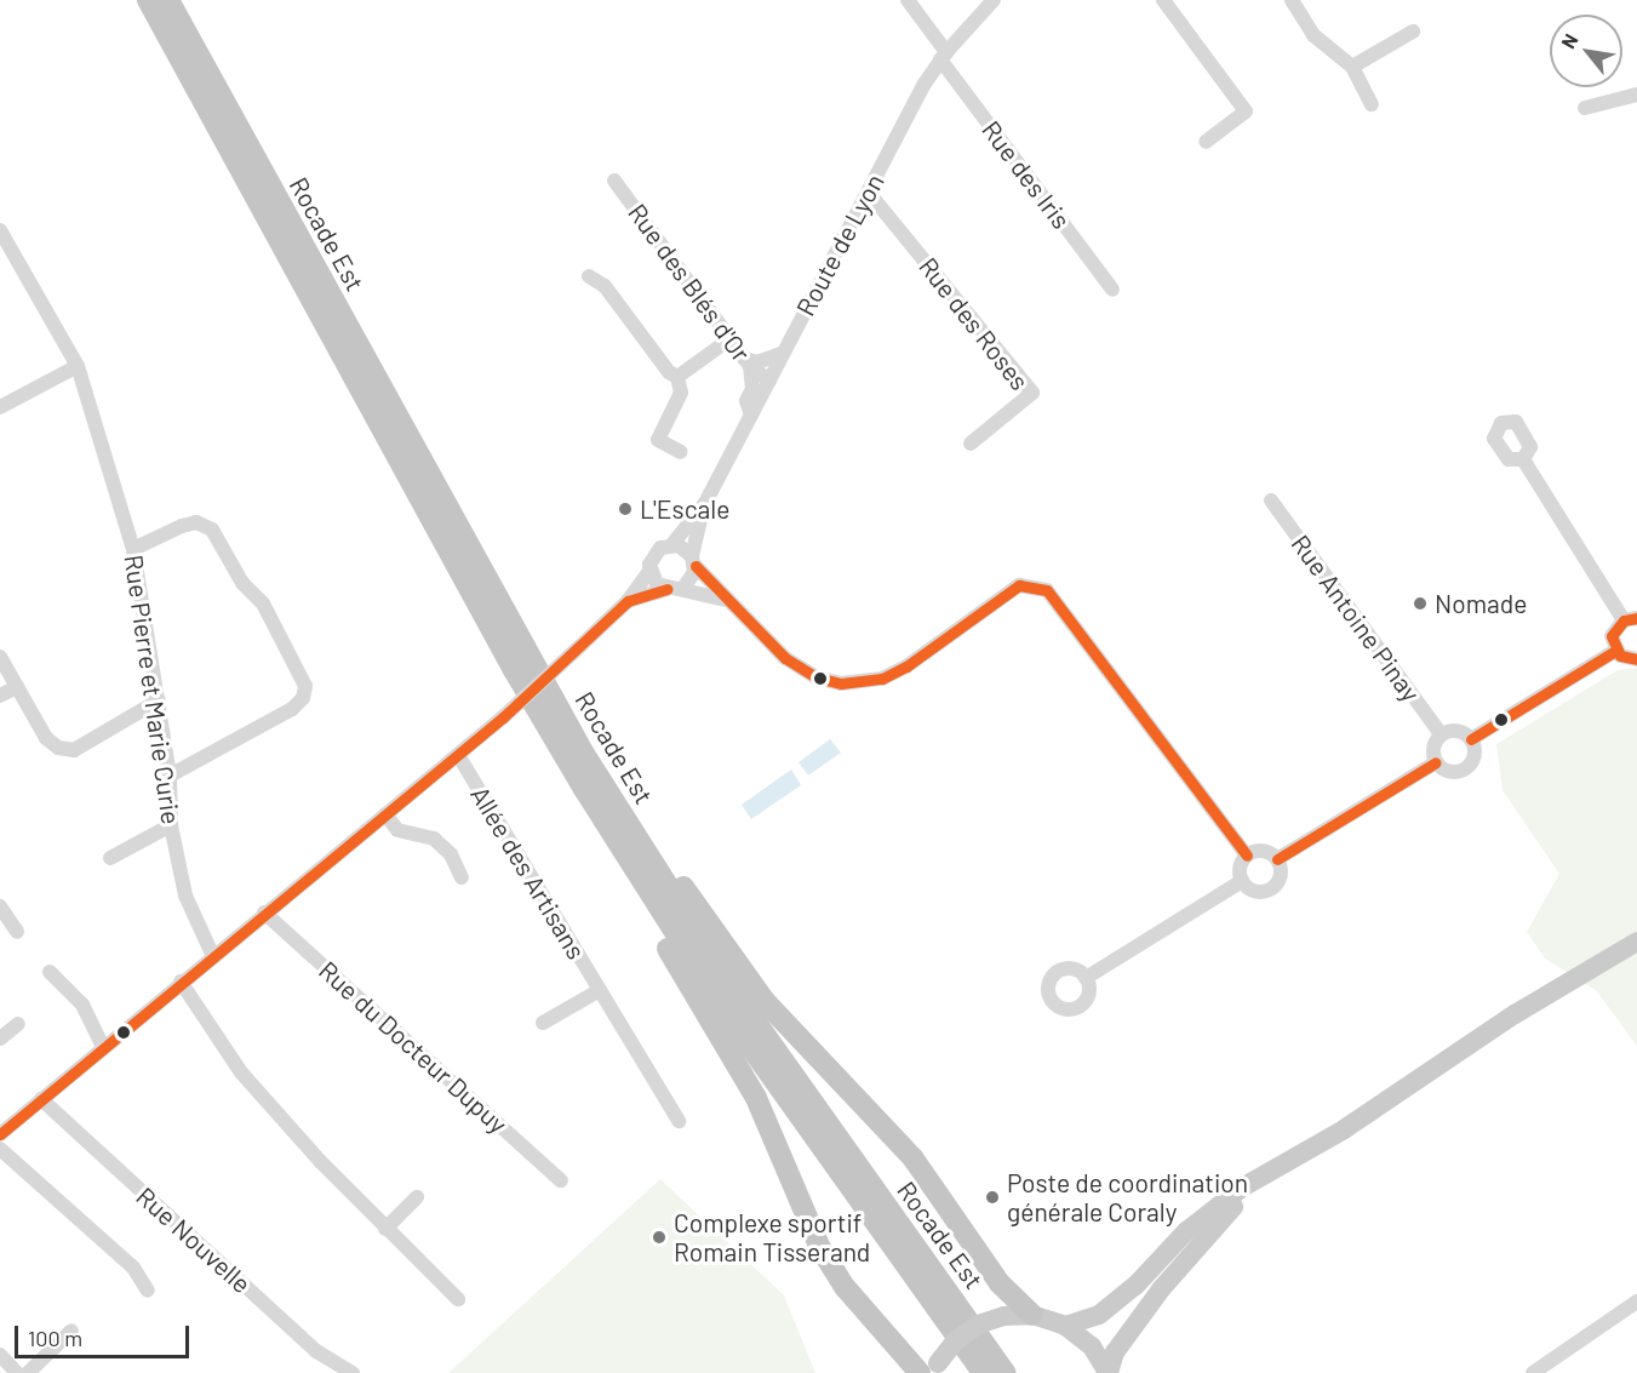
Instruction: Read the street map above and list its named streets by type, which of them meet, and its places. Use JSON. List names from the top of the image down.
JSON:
{
  "streets": {
    "highway": ["Rocade Est"],
    "street": [
      "Rue des Iris",
      "Route de Lyon",
      "Rue des Blés d'Or",
      "Rue des Roses",
      "Rue Antoine Pinay",
      "Rue Pierre et Marie Curie",
      "Allée des Artisans",
      "Rue du Docteur Dupuy",
      "Rue Nouvelle"
    ]
  },
  "crossings": [
    ["Rue des Iris", "Route de Lyon"],
    ["Route de Lyon", "Rue des Blés d'Or"],
    ["Route de Lyon", "Rue des Roses"]
  ],
  "places": [
    "L'Escale",
    "Nomade",
    "Poste de coordination générale Coraly",
    "Complexe sportif Romain Tisserand"
  ],
  "scale_bar": "100 m",
  "north": "top left"
}
